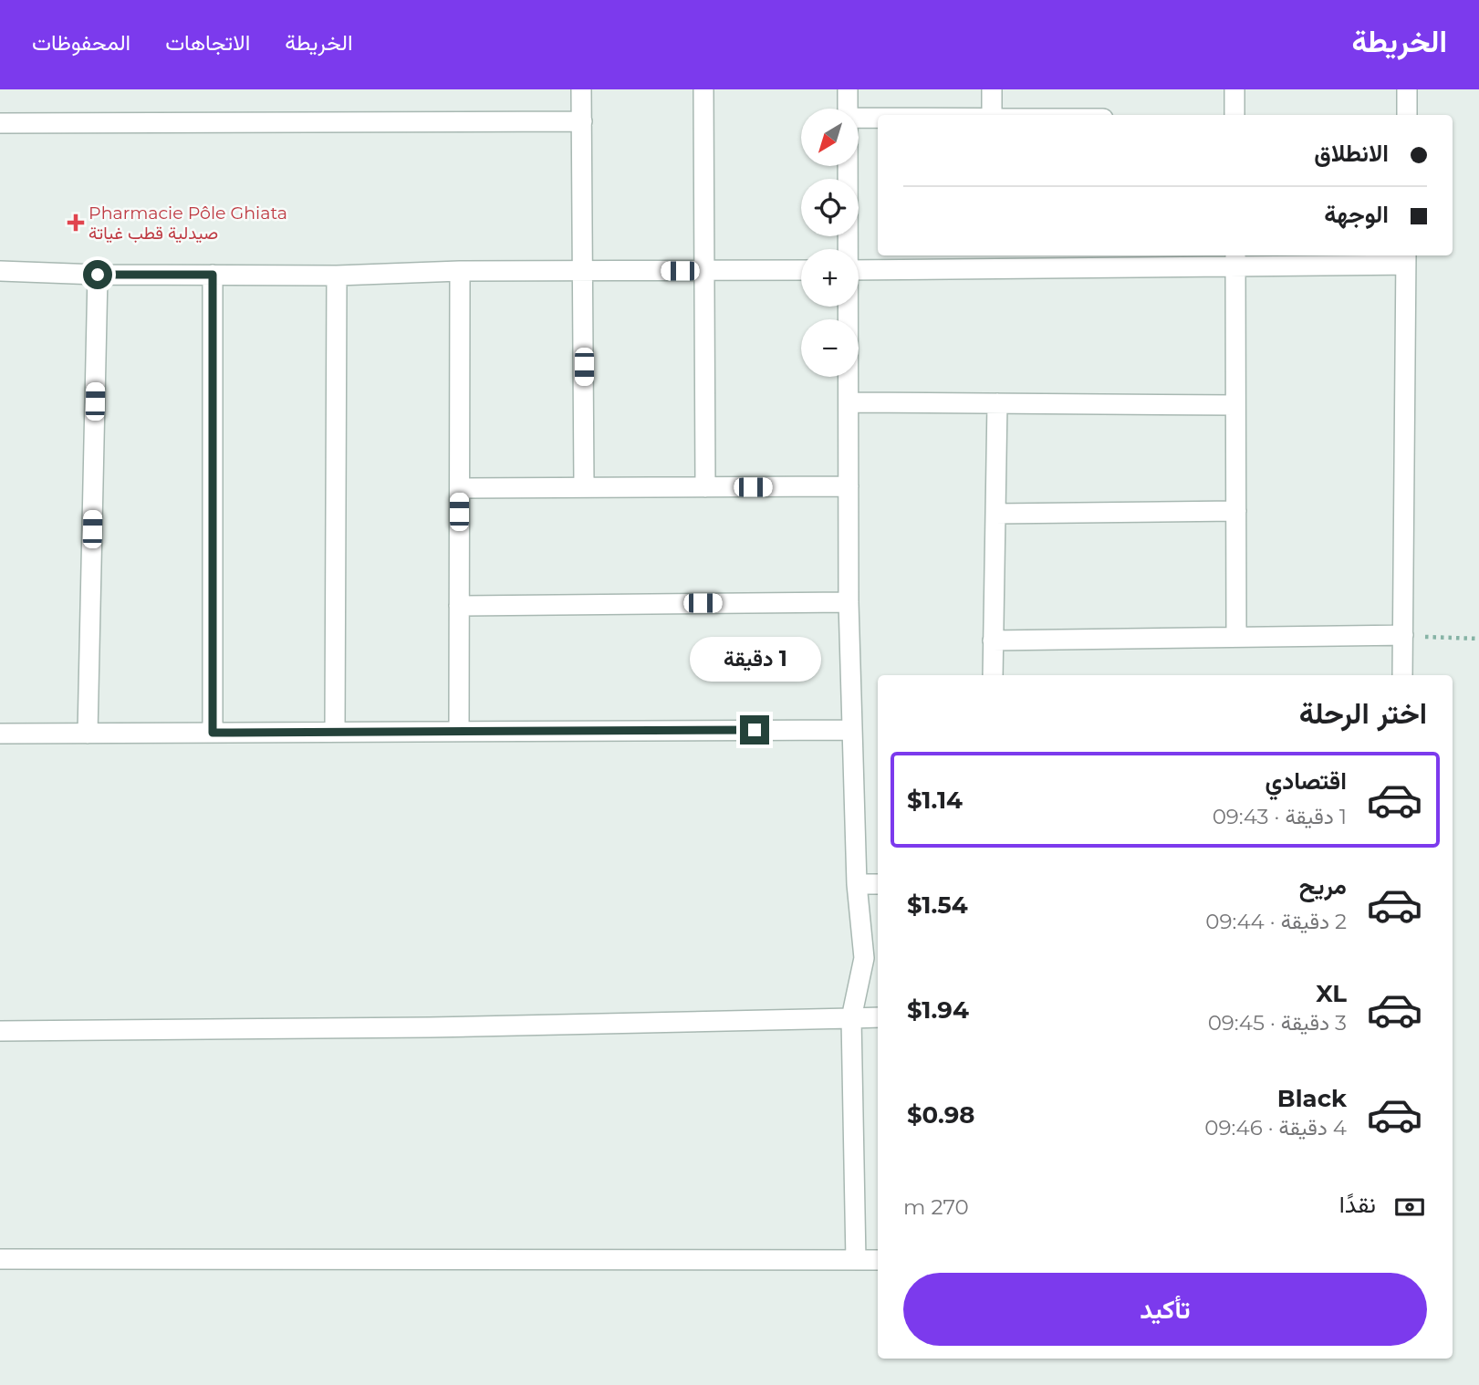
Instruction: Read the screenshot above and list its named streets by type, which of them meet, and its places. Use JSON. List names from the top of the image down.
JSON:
{
  "places": {
    "health": ["Pharmacie Pôle Ghiata صيدلية قطب غياتة"]
  },
  "north": "bottom left",
  "page": {
    "header": "الخريطة",
    "nav": ["الخريطة", "الاتجاهات", "المحفوظات"],
    "map_buttons": ["+", "−"],
    "banner": ["الانطلاق", "الوجهة"],
    "bubble": "1 دقيقة",
    "heading": "اختر الرحلة",
    "list": [
      {
        "name": "اقتصادي",
        "note": "1 دقيقة · 09:43",
        "value": "$1.14"
      },
      {
        "name": "مريح",
        "note": "2 دقيقة · 09:44",
        "value": "$1.54"
      },
      {
        "name": "XL",
        "note": "3 دقيقة · 09:45",
        "value": "$1.94"
      },
      {
        "name": "Black",
        "note": "4 دقيقة · 09:46",
        "value": "$0.98"
      }
    ],
    "pay": ["نقدًا", "270 m"],
    "buttons": "تأكيد"
  }
}
